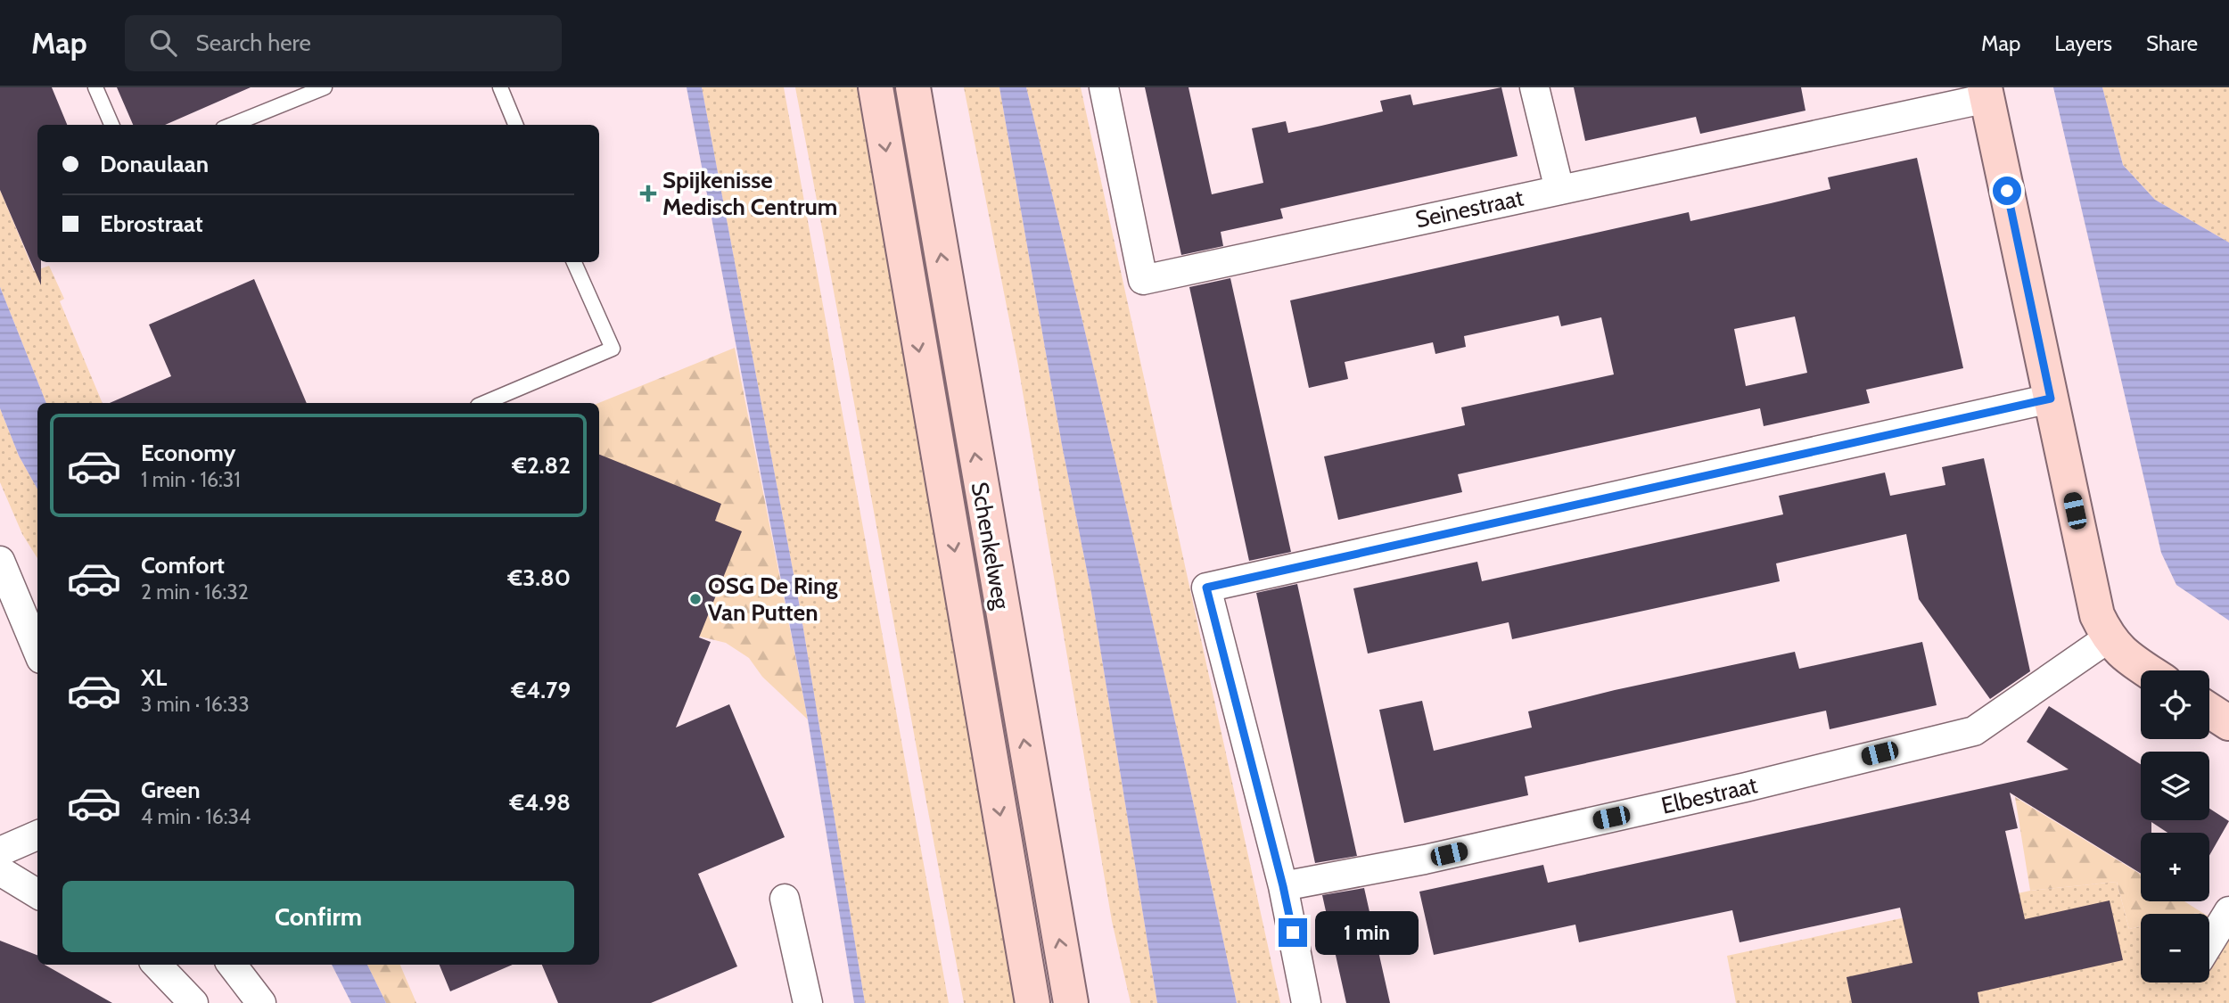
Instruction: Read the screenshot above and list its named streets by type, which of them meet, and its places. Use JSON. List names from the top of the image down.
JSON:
{
  "streets": {
    "main road": ["Schenkelweg"],
    "street": ["Seinestraat", "Elbestraat"]
  },
  "places": {
    "health": ["Spijkenisse Medisch Centrum"],
    "other": ["OSG De Ring Van Putten"]
  },
  "page": {
    "header": "Map",
    "search": "Search here",
    "nav": ["Map", "Layers", "Share"],
    "banner": ["Donaulaan", "Ebrostraat"],
    "list": [
      {
        "name": "Economy",
        "note": "1 min · 16:31",
        "value": "€2.82"
      },
      {
        "name": "Comfort",
        "note": "2 min · 16:32",
        "value": "€3.80"
      },
      {
        "name": "XL",
        "note": "3 min · 16:33",
        "value": "€4.79"
      },
      {
        "name": "Green",
        "note": "4 min · 16:34",
        "value": "€4.98"
      }
    ],
    "map_buttons": ["+", "−"],
    "buttons": "Confirm",
    "bubble": "1 min"
  }
}
